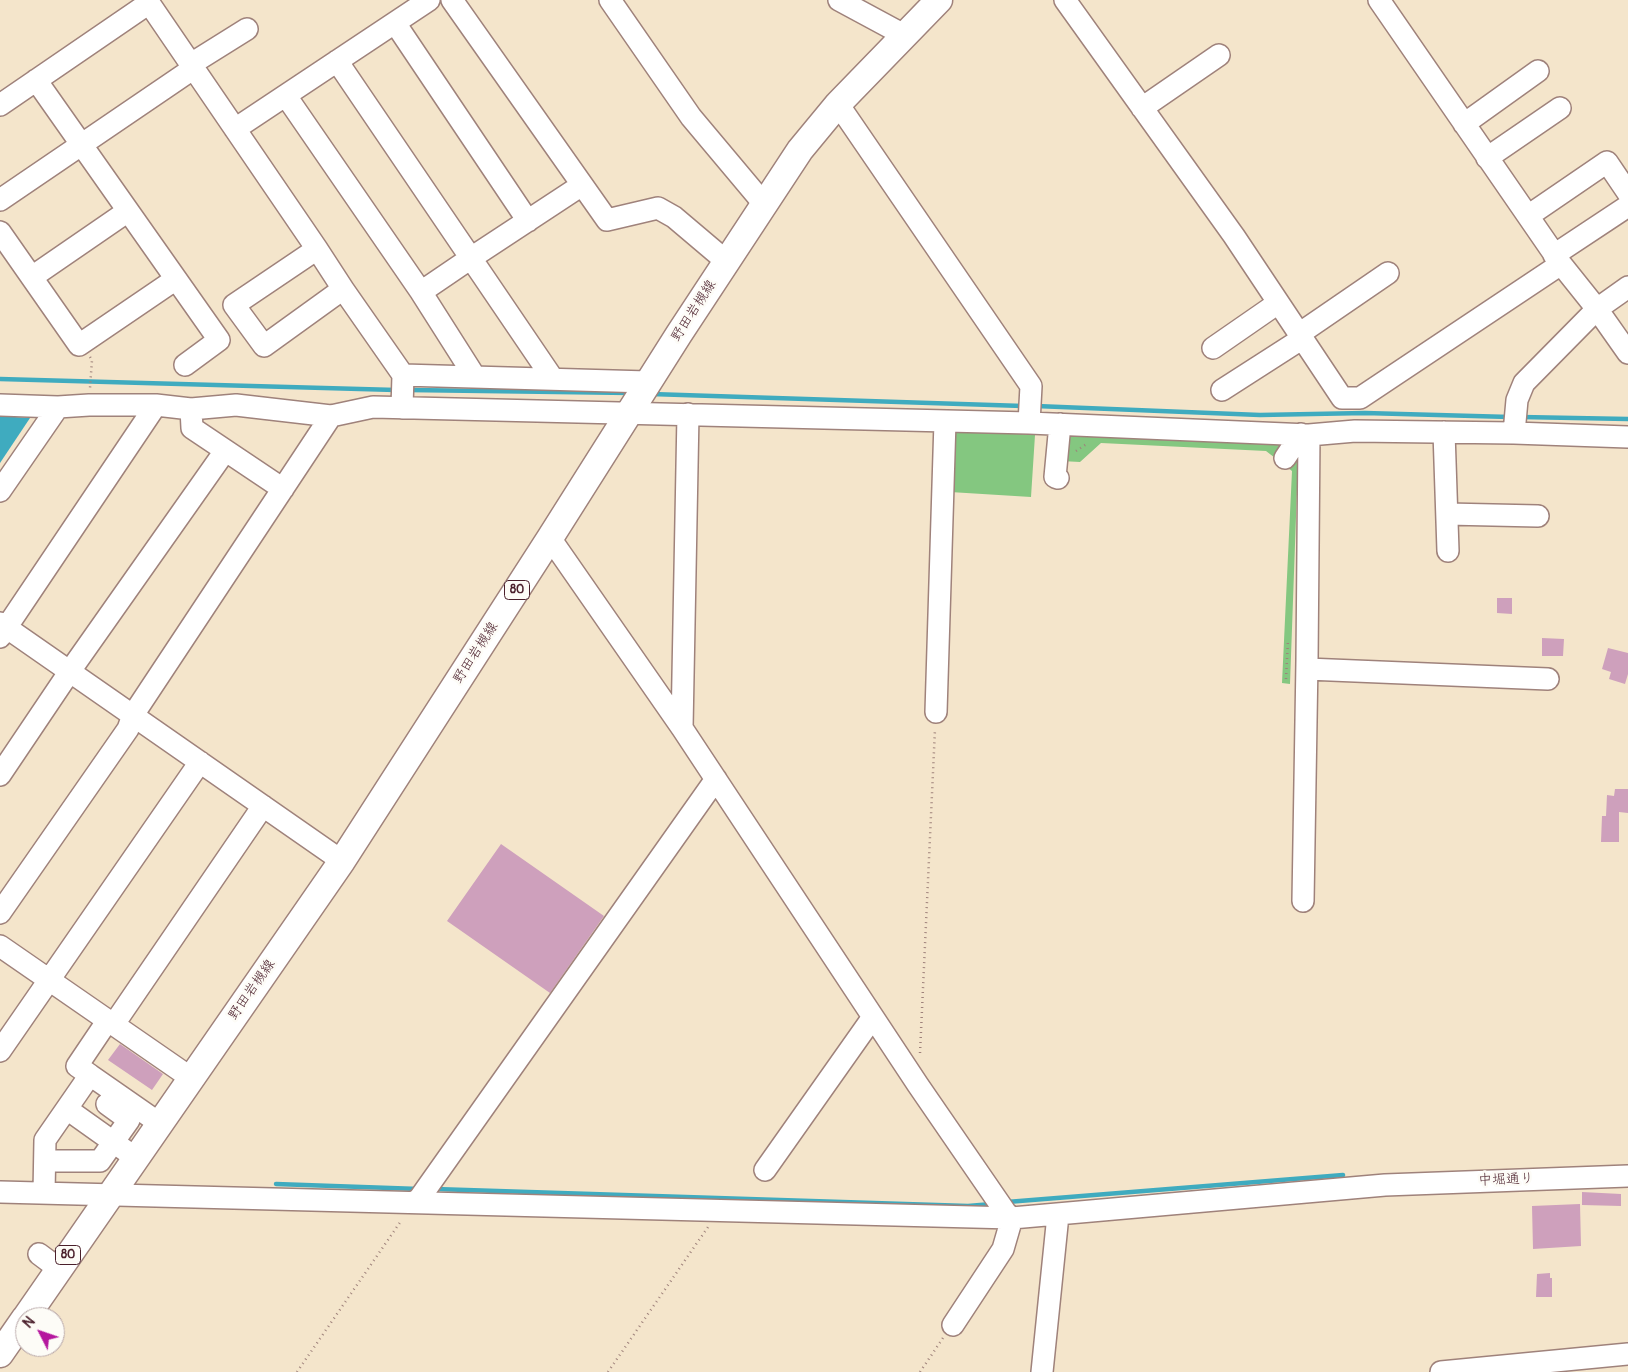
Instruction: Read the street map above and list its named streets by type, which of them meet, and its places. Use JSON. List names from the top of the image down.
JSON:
{
  "streets": {
    "main road": ["野田岩槻線", "80"],
    "street": ["中堀通り"]
  },
  "crossings": [
    ["野田岩槻線", "中堀通り"]
  ],
  "north": "top left"
}
